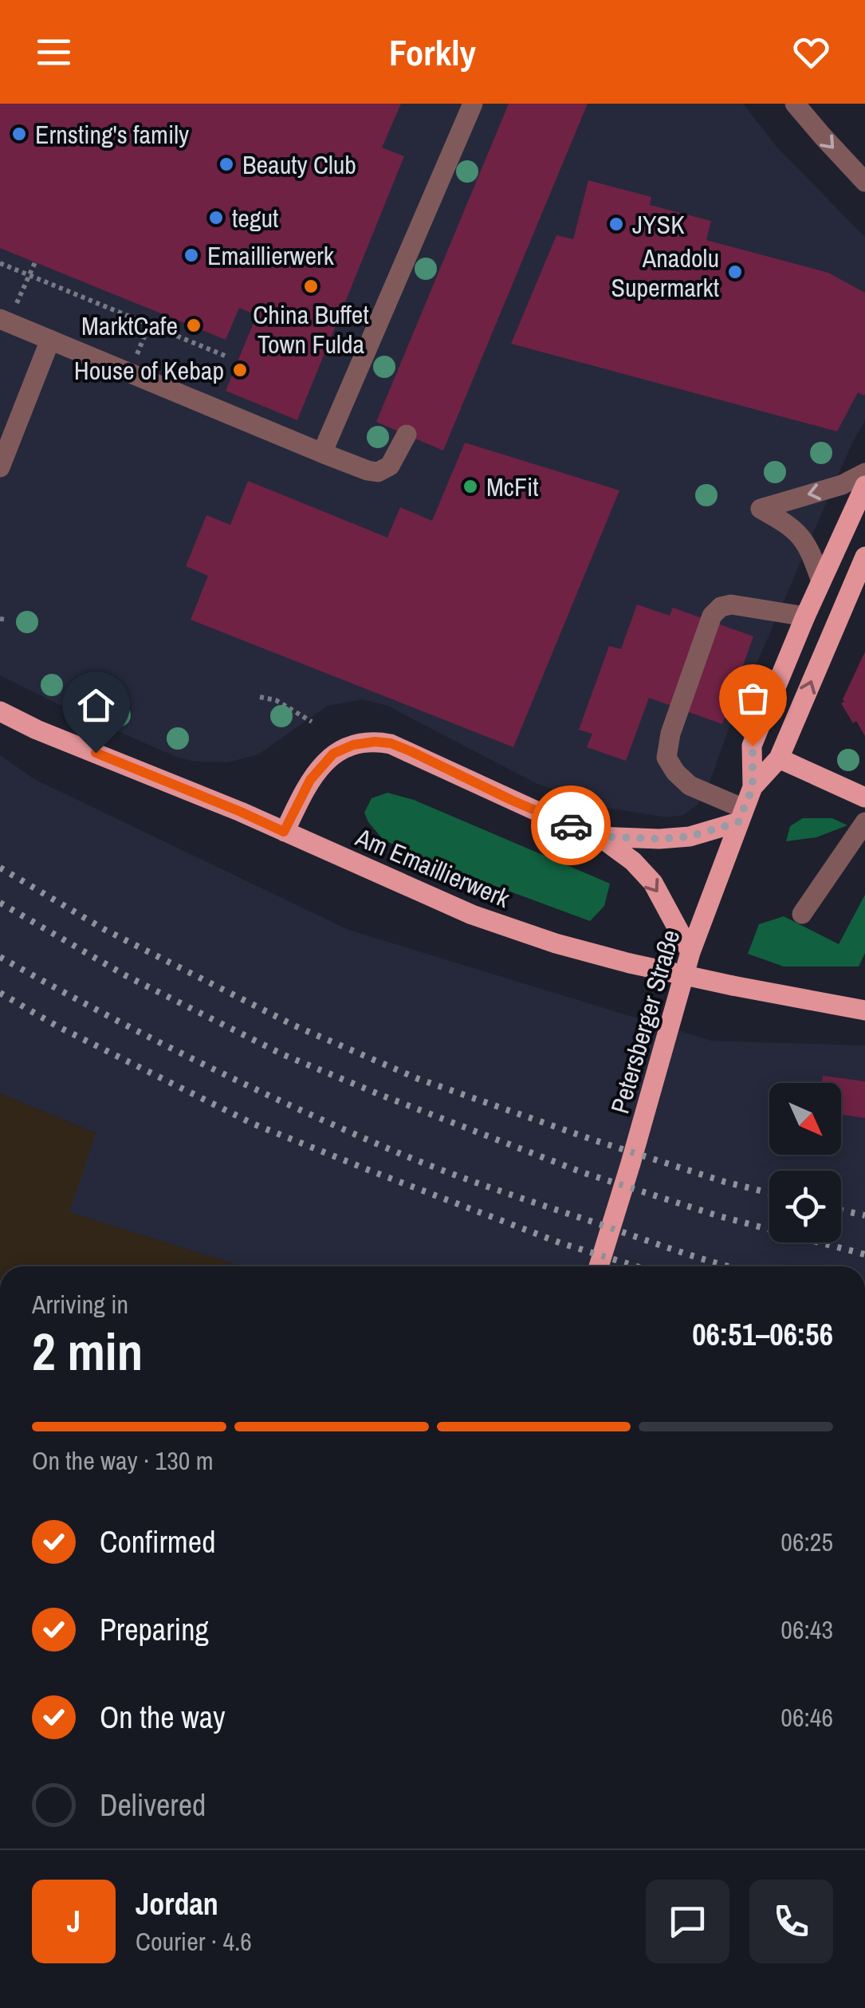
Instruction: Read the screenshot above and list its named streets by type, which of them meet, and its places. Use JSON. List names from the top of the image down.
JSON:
{
  "streets": {
    "main road": ["Am Emaillierwerk", "Petersberger Straße"]
  },
  "places": [
    "Ernsting's family",
    "Beauty Club",
    "tegut",
    "JYSK",
    "Emaillierwerk",
    "Anadolu Supermarkt",
    "China Buffet Town Fulda",
    "MarktCafe",
    "House of Kebap",
    "McFit"
  ],
  "north": "bottom right",
  "page": {
    "header": "Forkly",
    "heading": ["2 min", "Arriving in", "06:51–06:56"],
    "panel": ["Jordan", "Courier · 4.6"],
    "bar": "On the way · 130 m",
    "list": [
      ["Confirmed", "06:25"],
      ["Preparing", "06:43"],
      ["On the way", "06:46"],
      "Delivered"
    ],
    "round": "J"
  }
}
